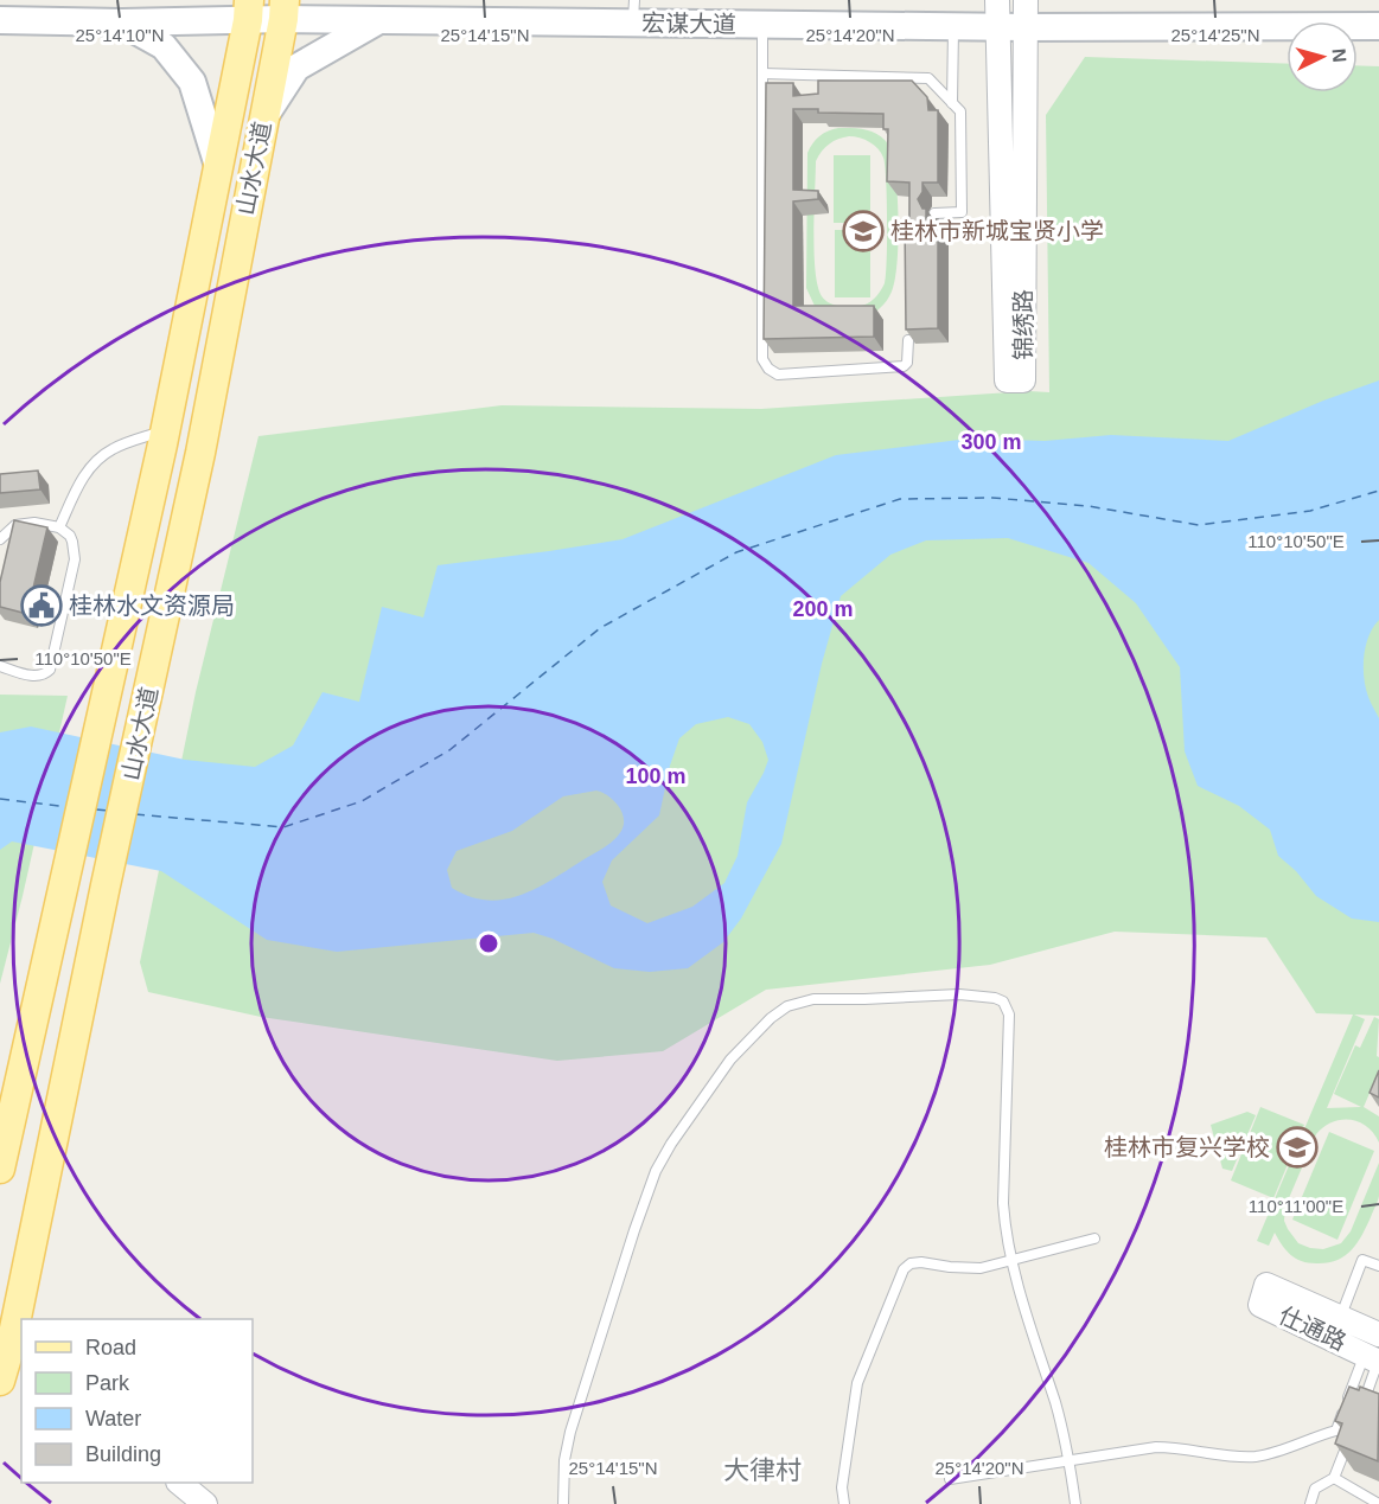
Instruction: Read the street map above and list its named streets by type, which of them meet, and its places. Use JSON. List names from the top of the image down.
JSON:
{
  "streets": {
    "main road": ["宏谋大道", "山水大道"],
    "street": ["锦绣路", "仕通路"]
  },
  "crossings": [
    ["宏谋大道", "山水大道"],
    ["宏谋大道", "锦绣路"]
  ],
  "districts": ["大律村"],
  "places": {
    "school or university": ["桂林市新城宝贤小学", "桂林市复兴学校"],
    "public building": ["桂林水文资源局"]
  },
  "legend": [
    "Road",
    "Park",
    "Water",
    "Building"
  ],
  "north": "right",
  "coordinates": [
    "25°14'10\"N",
    "25°14'15\"N",
    "25°14'20\"N",
    "25°14'25\"N",
    "110°10'50\"E",
    "110°11'00\"E"
  ],
  "rings": ["300 m", "200 m", "100 m"]
}
